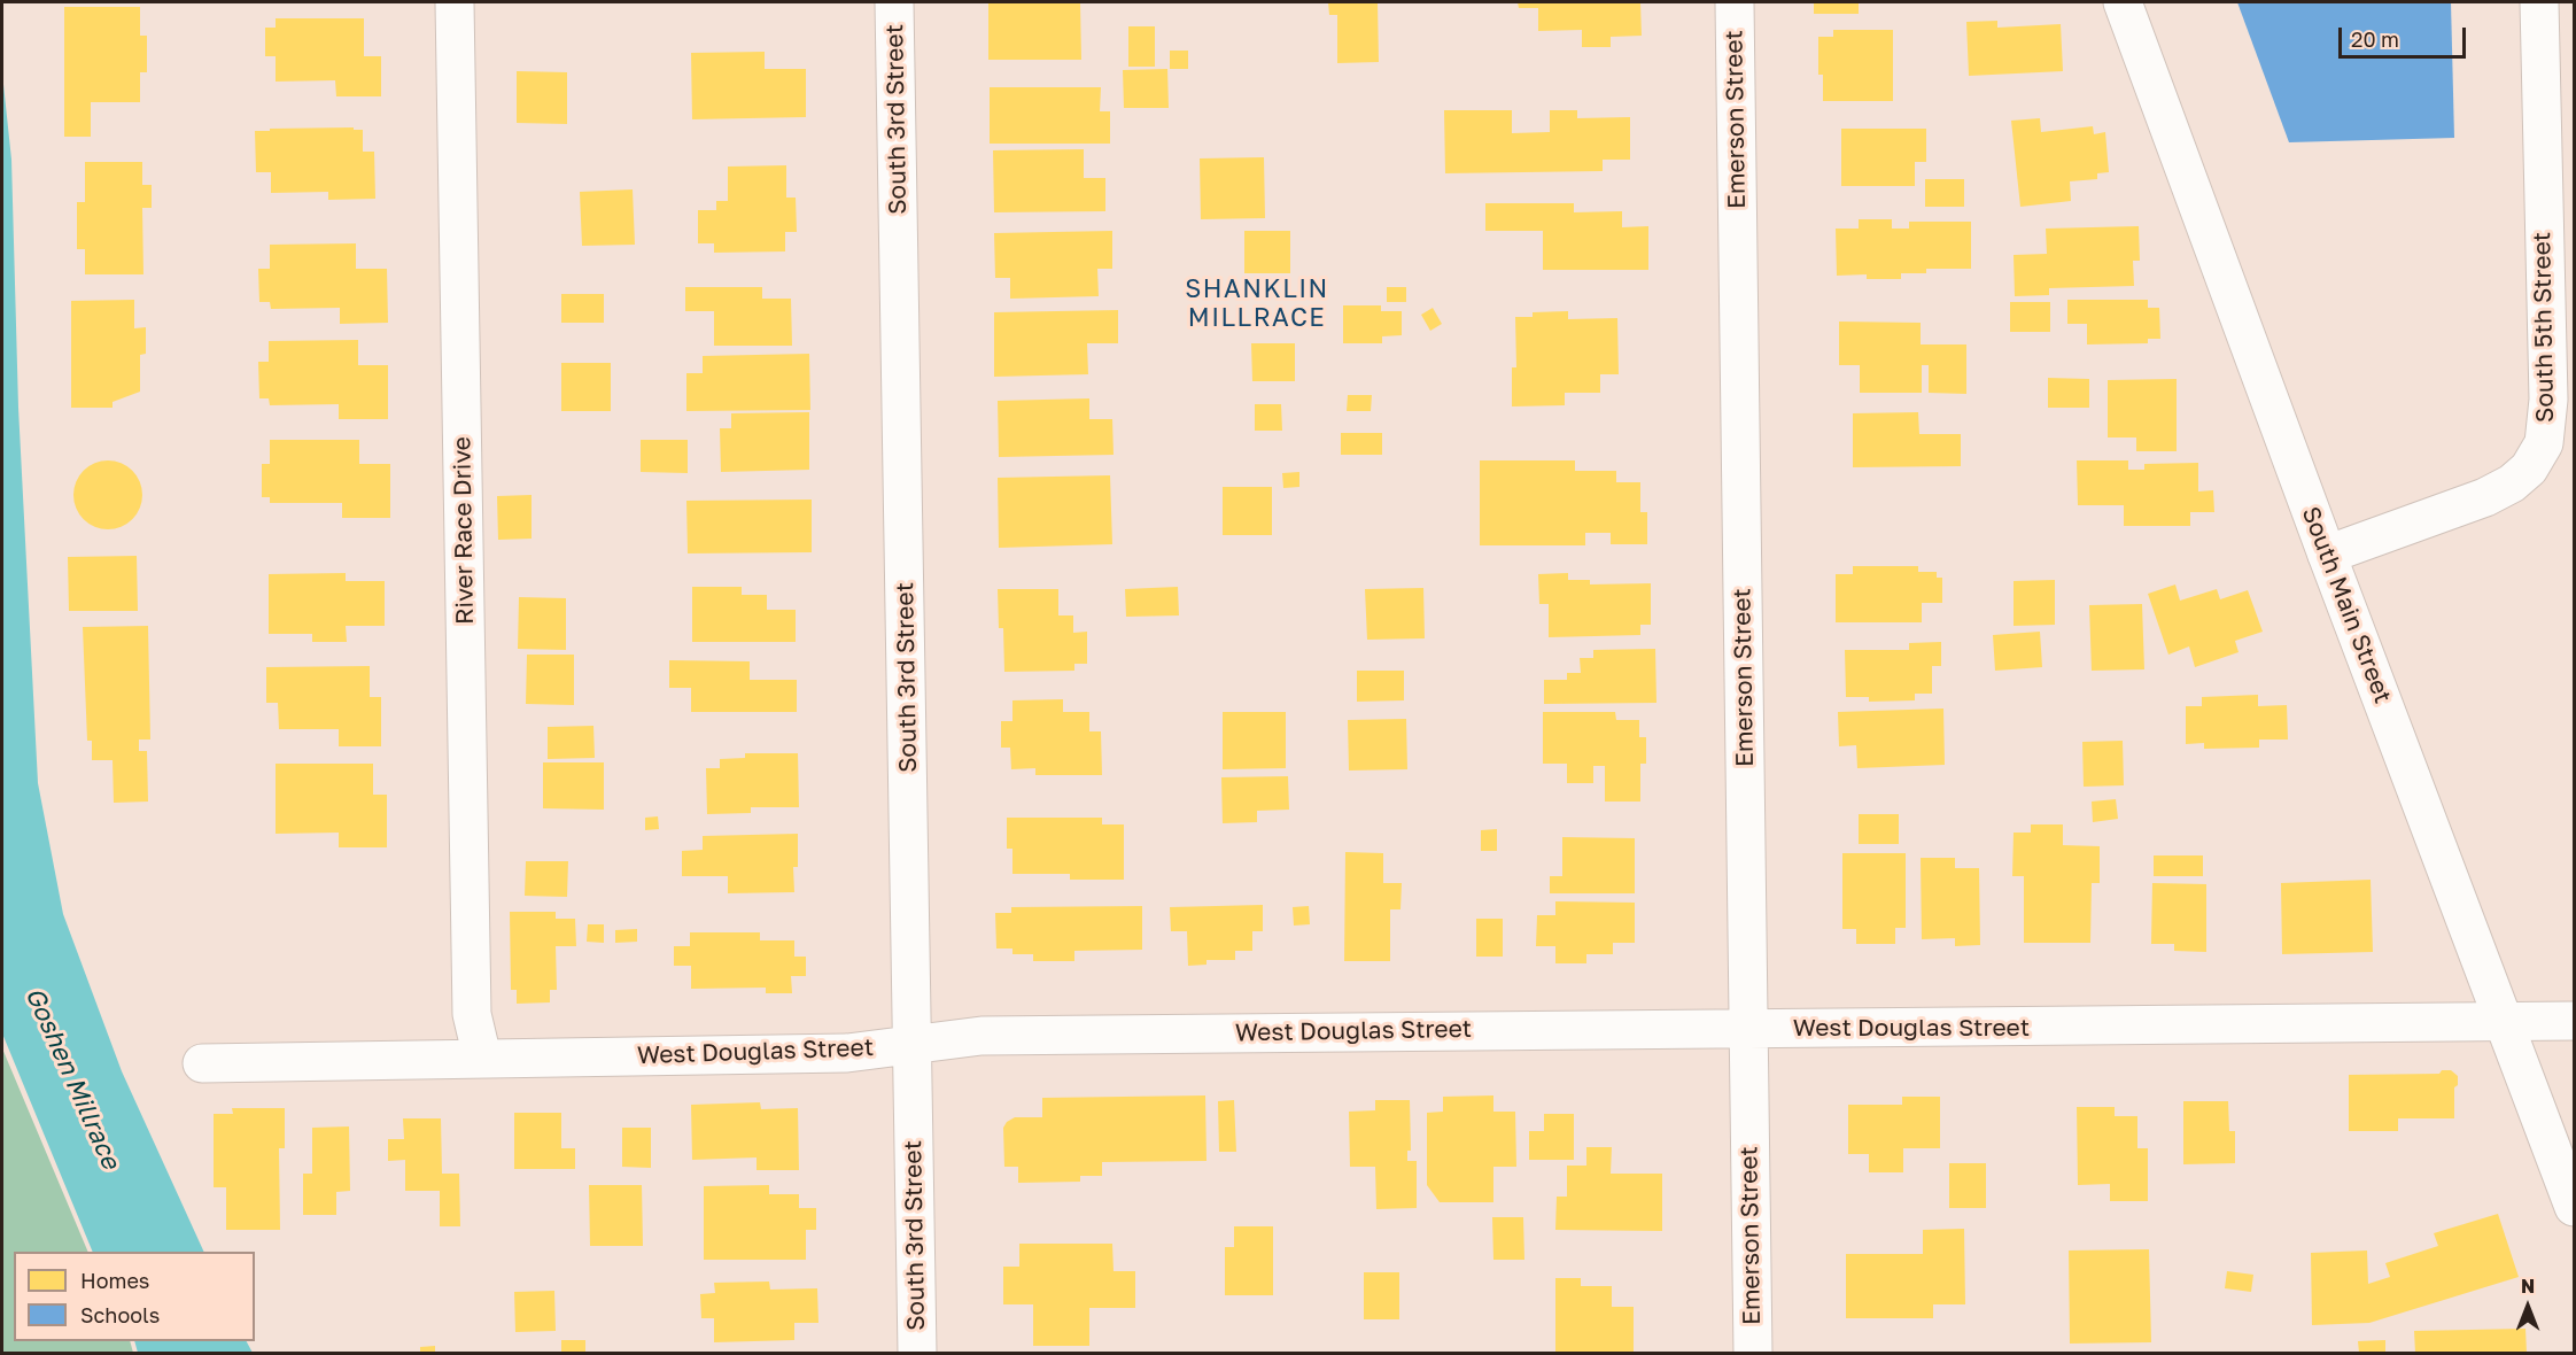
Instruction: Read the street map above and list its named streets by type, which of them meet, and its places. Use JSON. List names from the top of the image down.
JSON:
{
  "streets": {
    "street": [
      "South 3rd Street",
      "Emerson Street",
      "South 5th Street",
      "River Race Drive",
      "South Main Street",
      "West Douglas Street"
    ]
  },
  "crossings": [
    ["South 3rd Street", "West Douglas Street"],
    ["Emerson Street", "West Douglas Street"],
    ["South 5th Street", "South Main Street"],
    ["River Race Drive", "West Douglas Street"],
    ["South Main Street", "West Douglas Street"]
  ],
  "districts": ["SHANKLIN MILLRACE"],
  "water": ["Goshen Millrace"],
  "legend": ["Homes", "Schools"],
  "scale_bar": "20 m",
  "north": "top"
}
